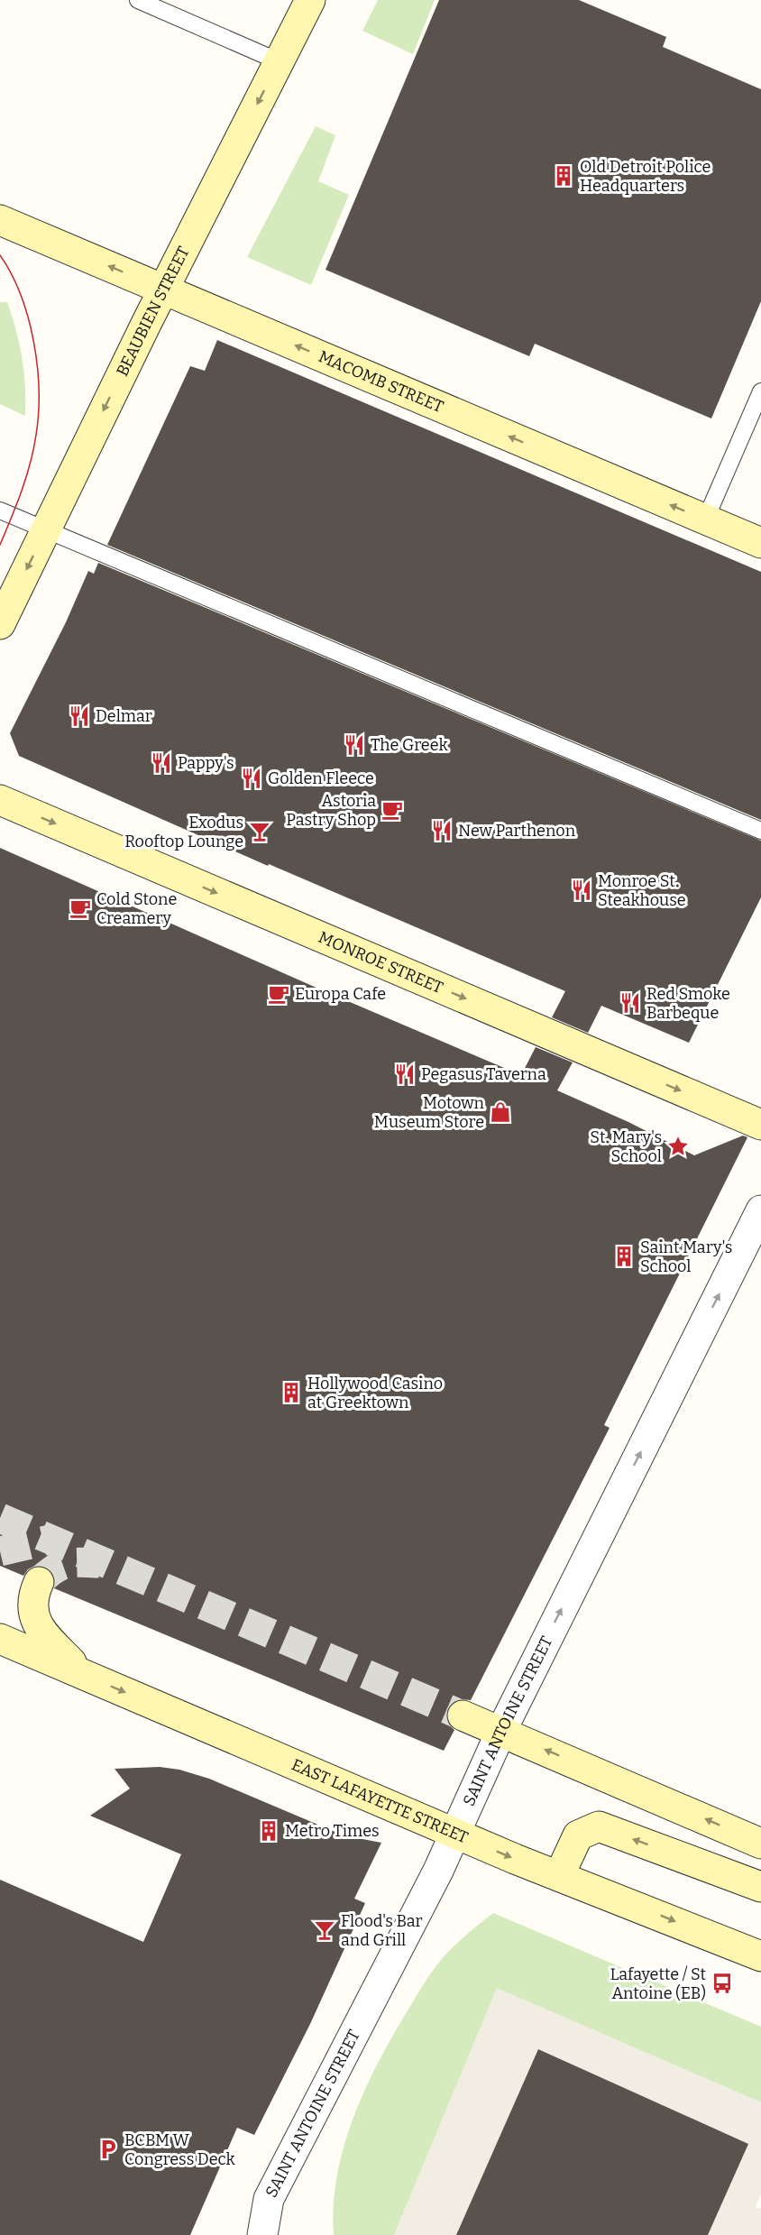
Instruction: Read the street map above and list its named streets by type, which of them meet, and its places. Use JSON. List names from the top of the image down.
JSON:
{
  "streets": {
    "street": [
      "BEAUBIEN STREET",
      "MACOMB STREET",
      "MONROE STREET",
      "SAINT ANTOINE STREET",
      "EAST LAFAYETTE STREET"
    ]
  },
  "crossings": [
    ["BEAUBIEN STREET", "MACOMB STREET"],
    ["SAINT ANTOINE STREET", "EAST LAFAYETTE STREET"]
  ],
  "one_way": [
    "BEAUBIEN STREET",
    "MACOMB STREET",
    "MONROE STREET",
    "SAINT ANTOINE STREET"
  ],
  "places": {
    "building": [
      "Old Detroit Police Headquarters",
      "Saint Mary's School",
      "Hollywood Casino at Greektown",
      "Metro Times"
    ],
    "restaurant": [
      "Delmar",
      "The Greek",
      "Pappy's",
      "Golden Fleece",
      "New Parthenon",
      "Monroe St. Steakhouse",
      "Red Smoke Barbeque",
      "Pegasus Taverna"
    ],
    "cafe": ["Astoria Pastry Shop", "Cold Stone Creamery", "Europa Cafe"],
    "bar": ["Exodus Rooftop Lounge", "Flood's Bar and Grill"],
    "shop": ["Motown Museum Store"],
    "place": ["St. Mary's School"],
    "bus stop": ["Lafayette / St Antoine (EB)"],
    "parking": ["BCBM W Congress Deck"]
  }
}
